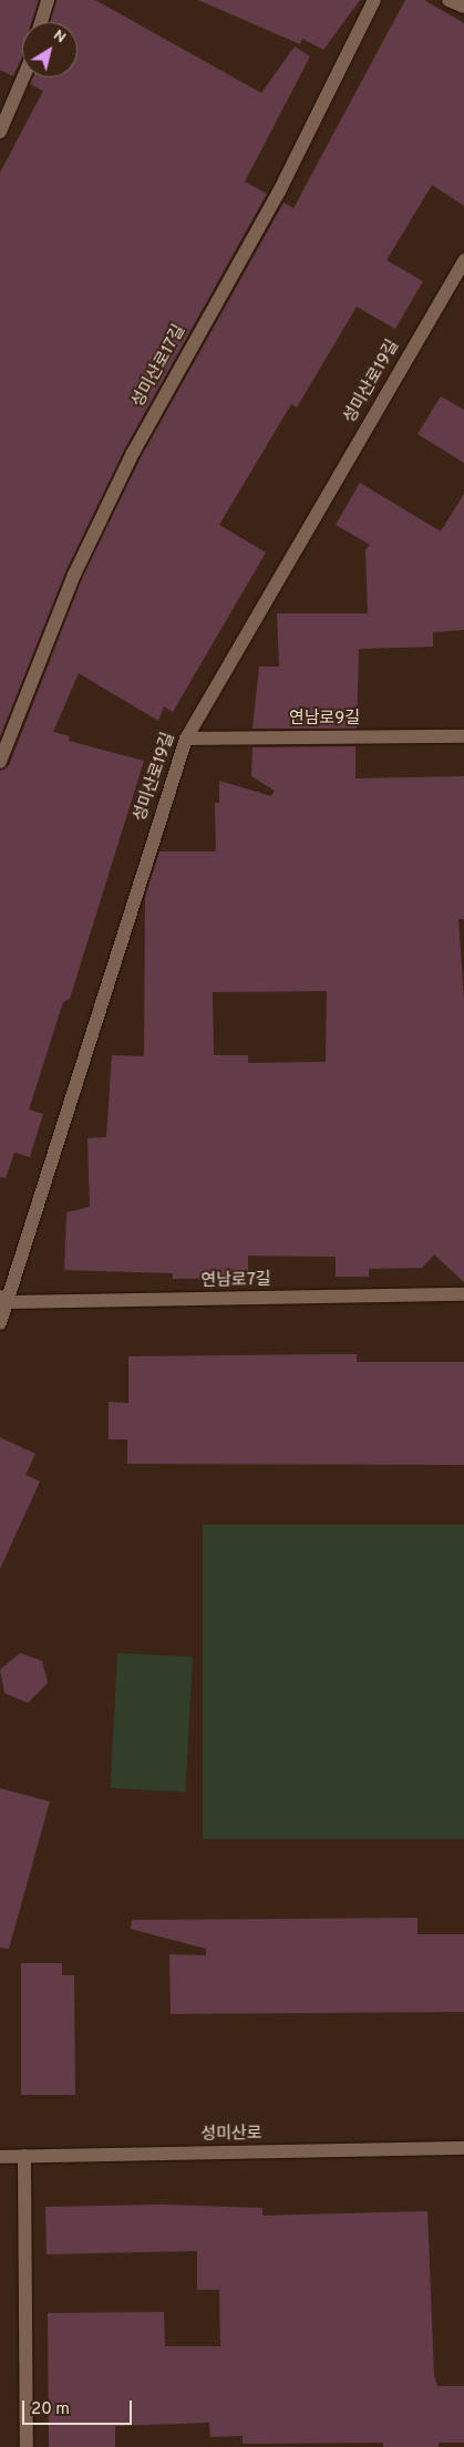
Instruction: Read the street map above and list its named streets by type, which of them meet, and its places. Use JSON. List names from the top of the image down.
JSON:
{
  "streets": {
    "street": [
      "성미산로17길",
      "성미산로19길",
      "연남로9길",
      "연남로7길",
      "성미산로"
    ]
  },
  "crossings": [
    ["성미산로19길", "연남로9길"],
    ["성미산로19길", "연남로7길"]
  ],
  "scale_bar": "20 m",
  "north": "top right"
}
